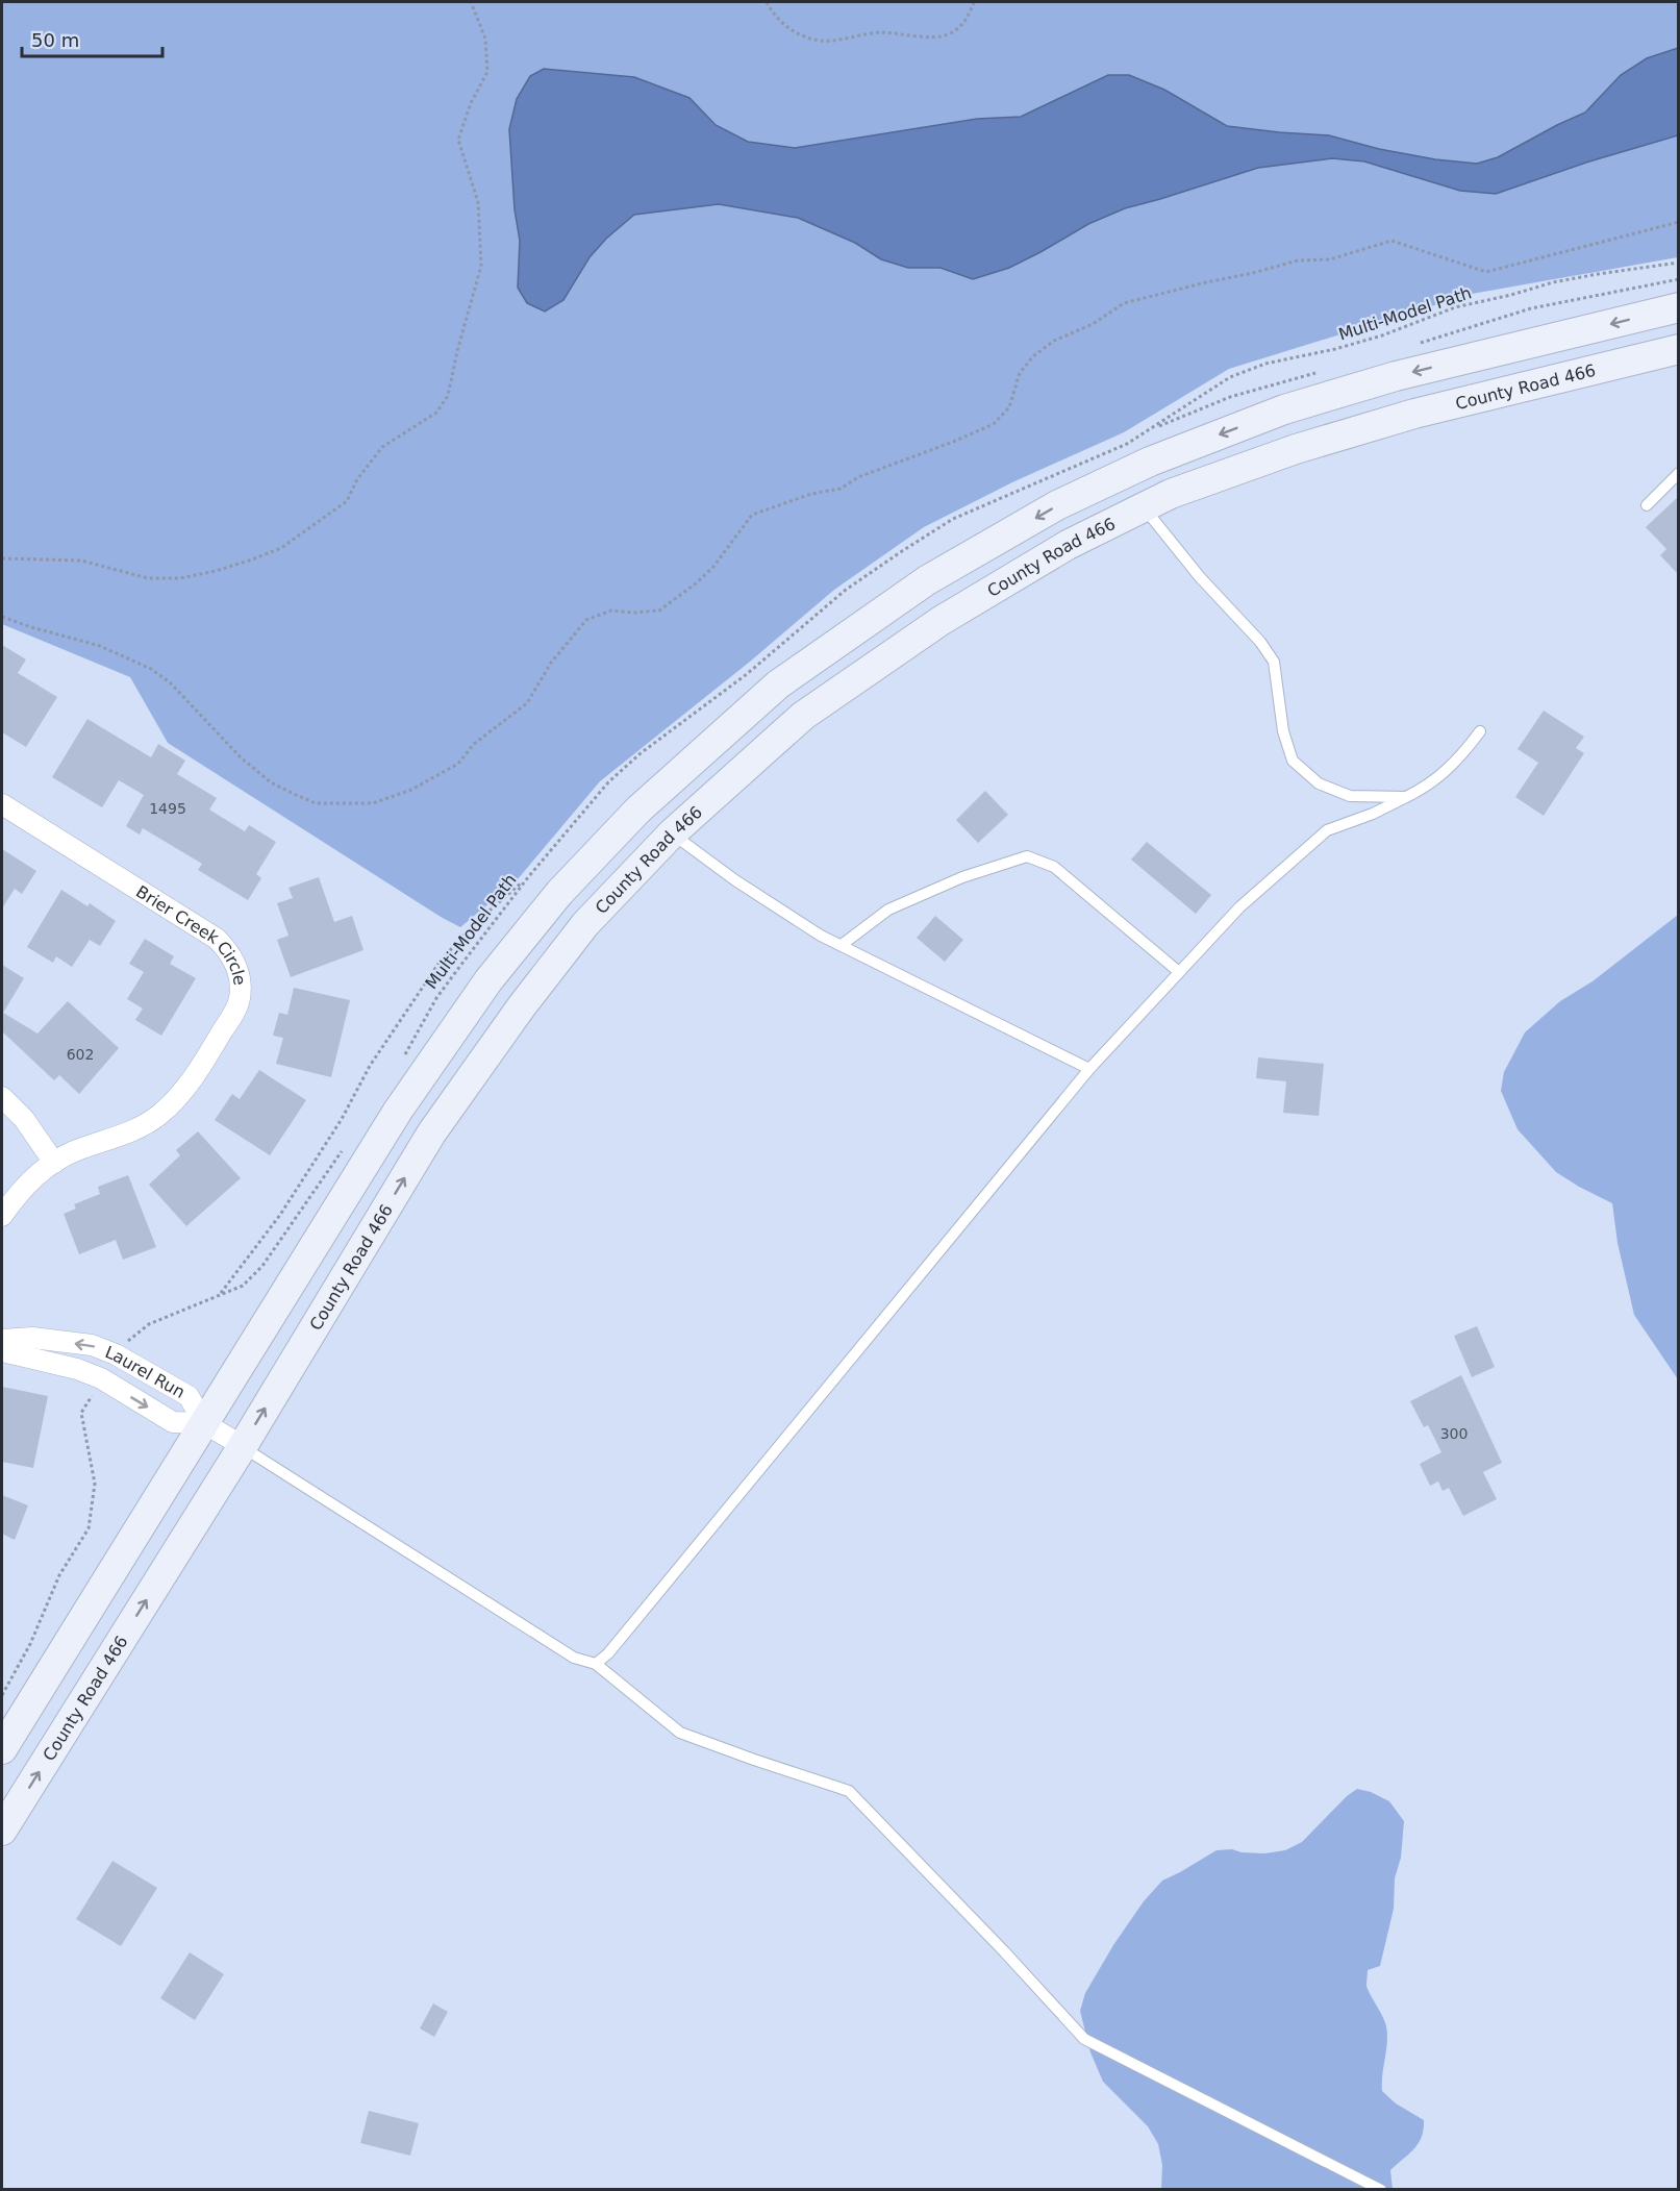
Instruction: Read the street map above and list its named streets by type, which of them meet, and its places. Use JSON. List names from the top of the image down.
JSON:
{
  "streets": {
    "main road": ["County Road 466"],
    "street": ["Brier Creek Circle", "Laurel Run"],
    "path": ["Multi-Model Path"]
  },
  "house_numbers": ["1495", "602", "300"],
  "scale_bar": "50 m"
}
